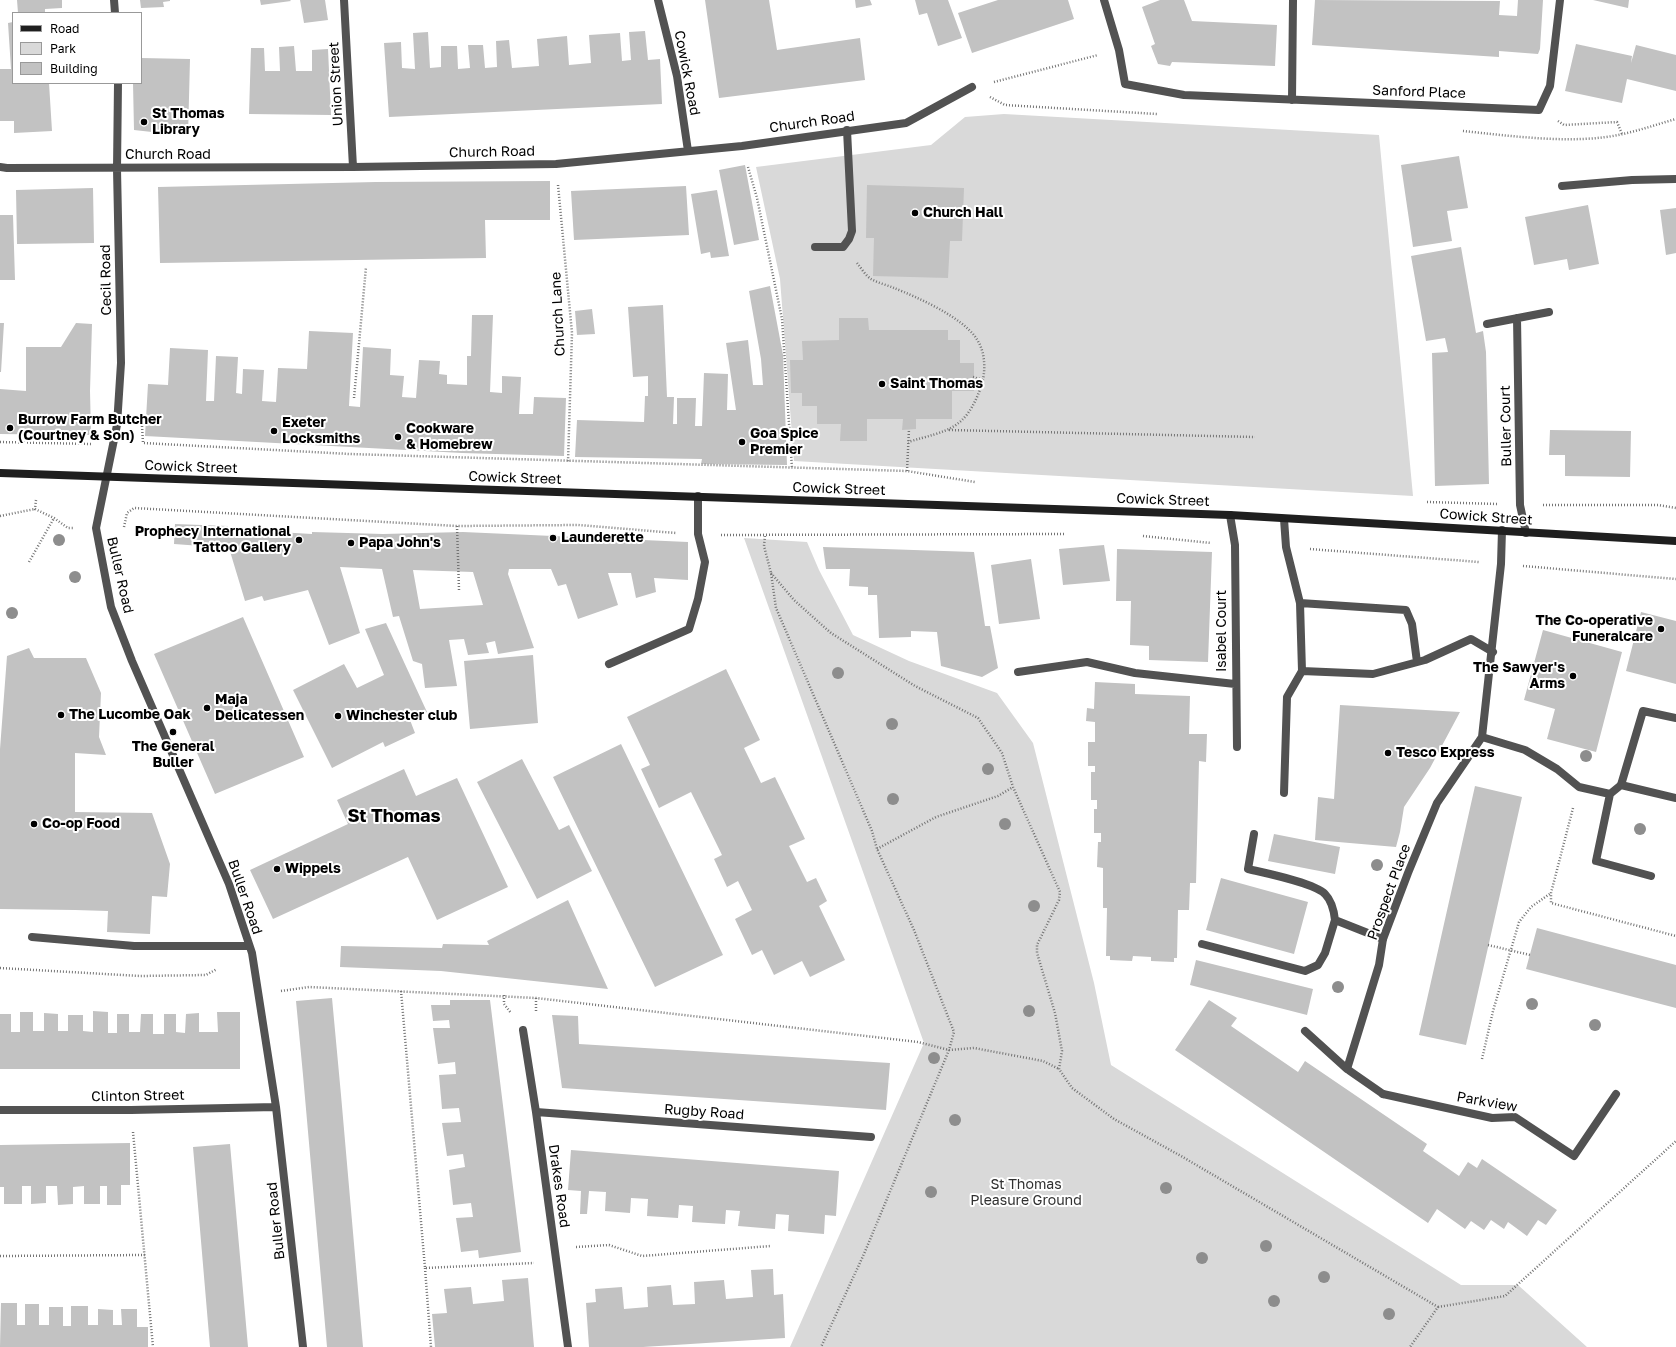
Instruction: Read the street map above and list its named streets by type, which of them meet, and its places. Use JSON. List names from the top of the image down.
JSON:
{
  "streets": {
    "main road": ["Cowick Street"],
    "street": [
      "Cowick Road",
      "Union Street",
      "Sanford Place",
      "Church Road",
      "Cecil Road",
      "Buller Court",
      "Buller Road",
      "Isabel Court",
      "Prospect Place",
      "Clinton Street",
      "Parkview",
      "Rugby Road",
      "Drakes Road"
    ],
    "path": ["Church Lane"]
  },
  "crossings": [
    ["Cowick Road", "Church Road"],
    ["Union Street", "Church Road"],
    ["Church Road", "Cecil Road"],
    ["Church Road", "Church Lane"],
    ["Cecil Road", "Cowick Street"],
    ["Cecil Road", "Buller Road"],
    ["Buller Court", "Cowick Street"],
    ["Cowick Street", "Buller Road"],
    ["Cowick Street", "Isabel Court"],
    ["Cowick Street", "Prospect Place"],
    ["Buller Road", "Clinton Street"],
    ["Prospect Place", "Parkview"],
    ["Rugby Road", "Drakes Road"]
  ],
  "districts": ["St Thomas"],
  "parks": ["St Thomas Pleasure Ground"],
  "places": [
    "St Thomas Library",
    "Church Hall",
    "Saint Thomas",
    "Burrow Farm Butcher (Courtney & Son)",
    "Exeter Locksmiths",
    "Cookware & Homebrew",
    "Goa Spice Premier",
    "Launderette",
    "Prophecy International Tattoo Gallery",
    "Papa John's",
    "The Co-operative Funeralcare",
    "The Sawyer's Arms",
    "Maja Delicatessen",
    "The Lucombe Oak",
    "Winchester club",
    "The General Buller",
    "Tesco Express",
    "Co-op Food",
    "Wippels"
  ],
  "legend": ["Road", "Park", "Building"]
}
